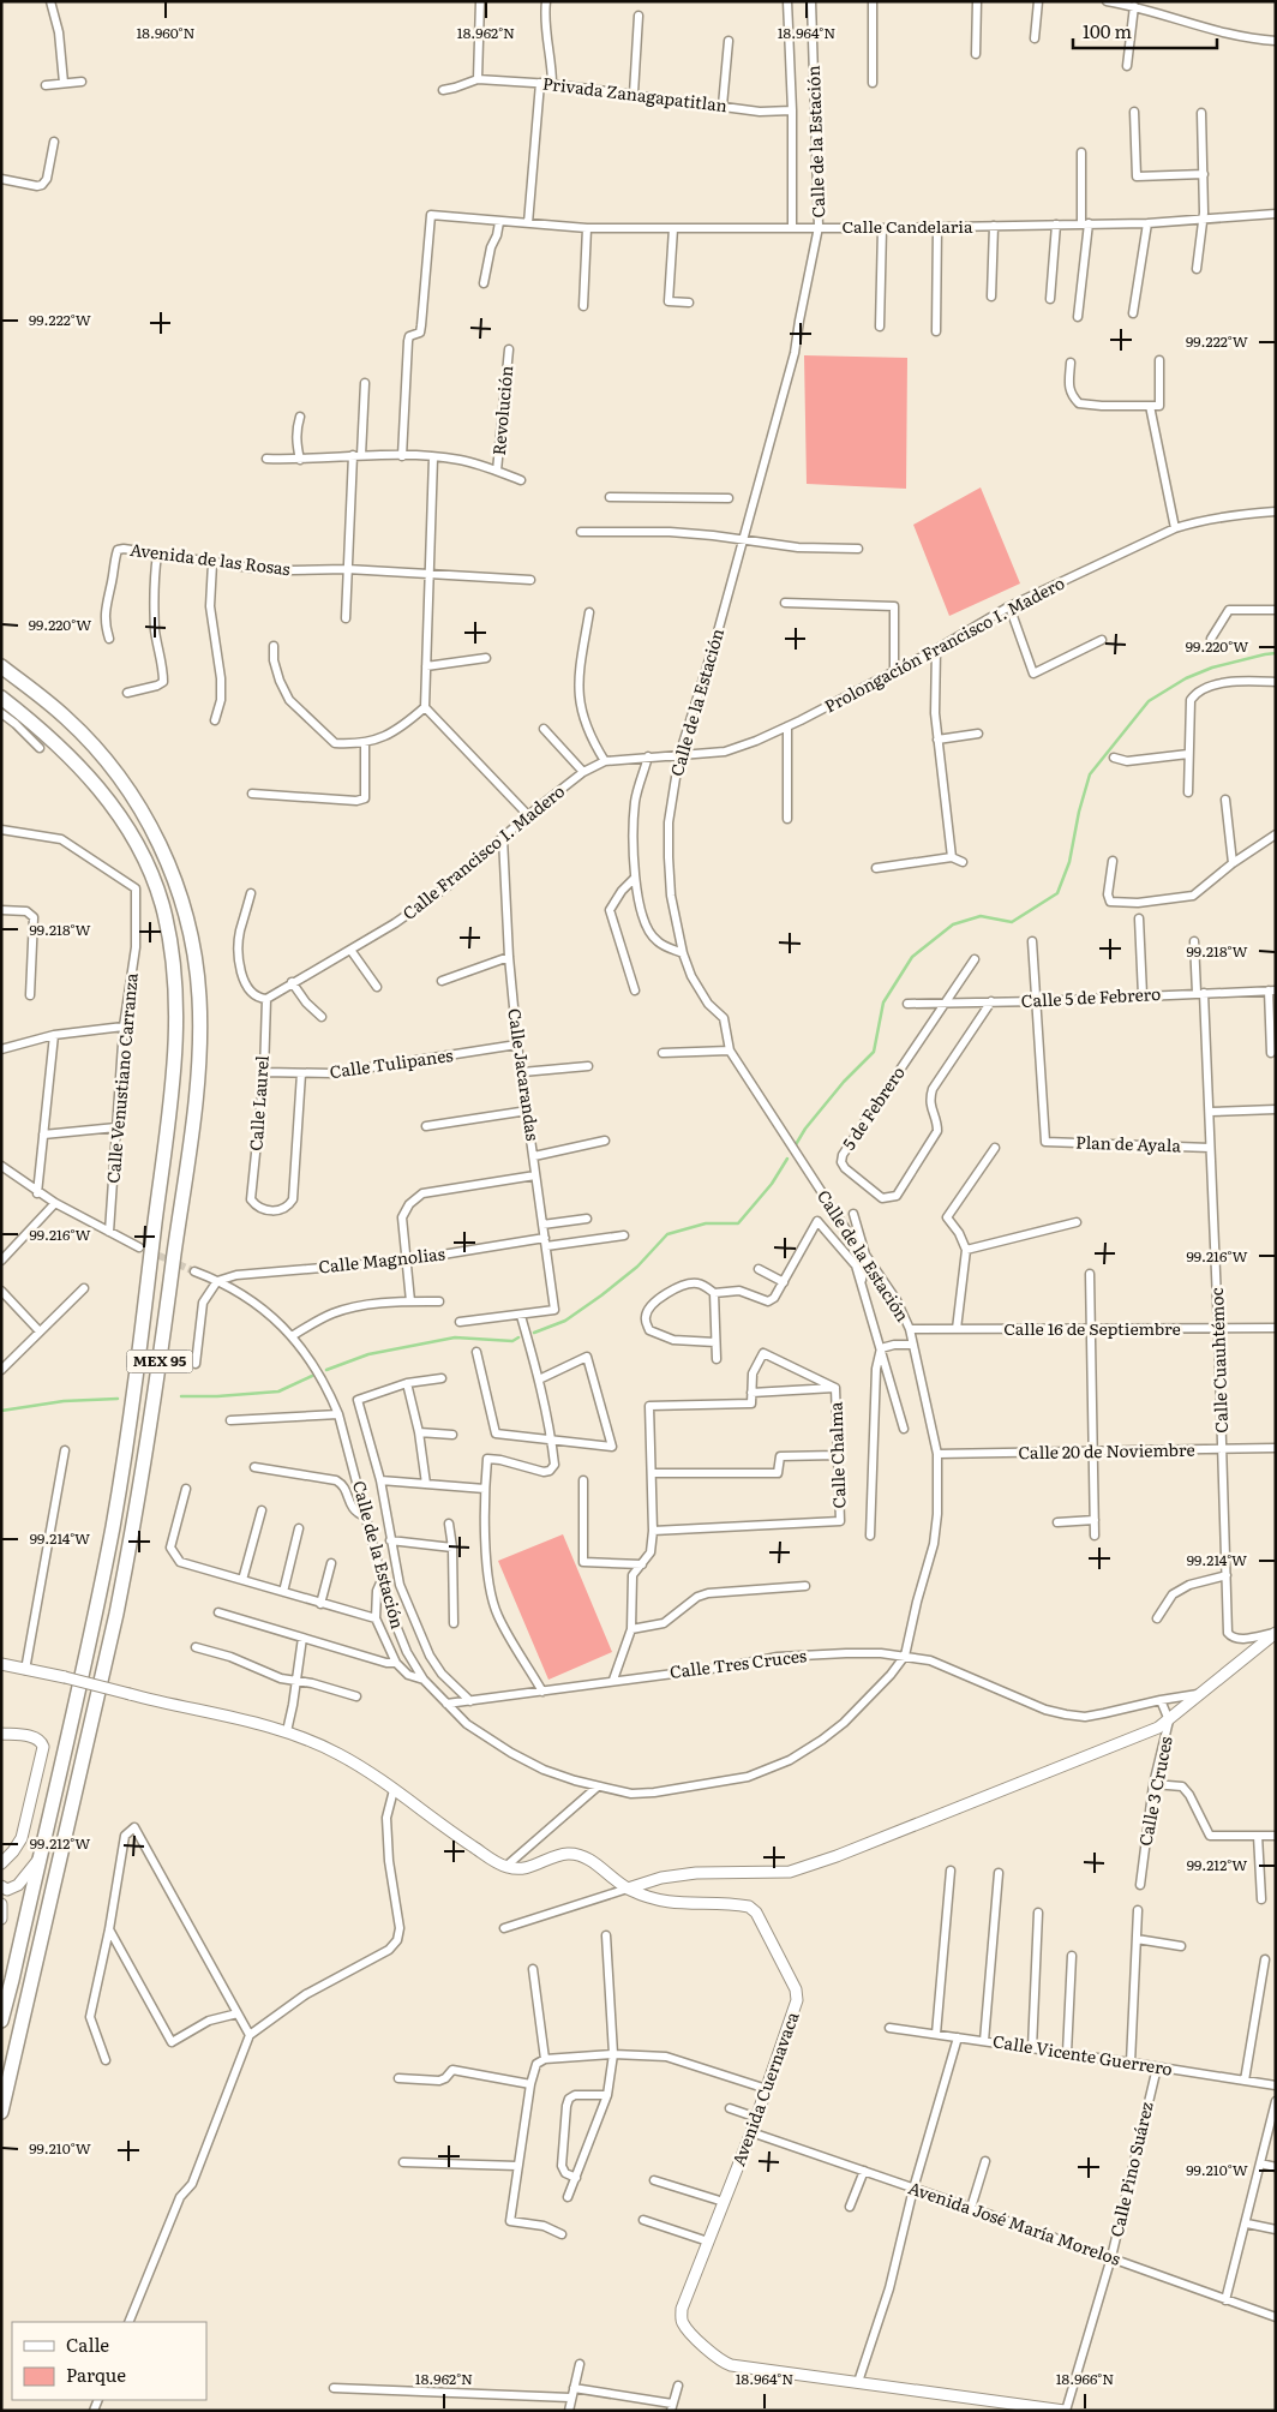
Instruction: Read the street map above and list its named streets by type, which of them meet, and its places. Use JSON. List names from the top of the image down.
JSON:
{
  "streets": {
    "highway": ["MEX 95"],
    "street": [
      "Privada Zanagapatitlan",
      "Calle de la Estación",
      "Calle Candelaria",
      "Revolución",
      "Avenida de las Rosas",
      "Prolongación Francisco I. Madero",
      "Calle Francisco I. Madero",
      "Calle 5 de Febrero",
      "Calle Tulipanes",
      "Calle Jacarandas",
      "Calle Venustiano Carranza",
      "Calle Laurel",
      "5 de Febrero",
      "Plan de Ayala",
      "Calle Magnolias",
      "Calle 16 de Septiembre",
      "Calle Cuauhtémoc",
      "Calle 20 de Noviembre",
      "Calle Chalma",
      "Calle Tres Cruces",
      "Calle 3 Cruces",
      "Calle Vicente Guerrero",
      "Avenida Cuernavaca",
      "Calle Pino Suárez",
      "Avenida José María Morelos"
    ]
  },
  "crossings": [
    ["Privada Zanagapatitlan", "Calle de la Estación"],
    ["Calle de la Estación", "Calle Candelaria"],
    ["Calle de la Estación", "Prolongación Francisco I. Madero"],
    ["Calle de la Estación", "Calle Francisco I. Madero"],
    ["Calle de la Estación", "Calle Magnolias"],
    ["Calle de la Estación", "Calle 16 de Septiembre"],
    ["Calle de la Estación", "Calle 20 de Noviembre"],
    ["Calle de la Estación", "Calle Tres Cruces"],
    ["Prolongación Francisco I. Madero", "Calle Francisco I. Madero"],
    ["Calle Francisco I. Madero", "Calle Jacarandas"],
    ["Calle Francisco I. Madero", "Calle Laurel"],
    ["Calle 5 de Febrero", "5 de Febrero"],
    ["Calle 5 de Febrero", "Plan de Ayala"],
    ["Calle 5 de Febrero", "Calle Cuauhtémoc"],
    ["Calle Tulipanes", "Calle Jacarandas"],
    ["Calle Tulipanes", "Calle Laurel"],
    ["Calle Jacarandas", "Calle Magnolias"],
    ["Plan de Ayala", "Calle Cuauhtémoc"],
    ["Calle 16 de Septiembre", "Calle Cuauhtémoc"],
    ["Calle Cuauhtémoc", "Calle 20 de Noviembre"],
    ["Calle Tres Cruces", "Calle 3 Cruces"],
    ["Calle Vicente Guerrero", "Calle Pino Suárez"],
    ["Avenida Cuernavaca", "Calle Pino Suárez"],
    ["Avenida Cuernavaca", "Avenida José María Morelos"],
    ["Calle Pino Suárez", "Avenida José María Morelos"]
  ],
  "legend": ["Calle", "Parque"],
  "scale_bar": "100 m",
  "coordinates": [
    "18.960°N",
    "18.962°N",
    "18.964°N",
    "99.222°W",
    "99.220°W",
    "99.218°W",
    "99.216°W",
    "99.214°W",
    "99.212°W",
    "99.210°W",
    "18.966°N"
  ]
}
